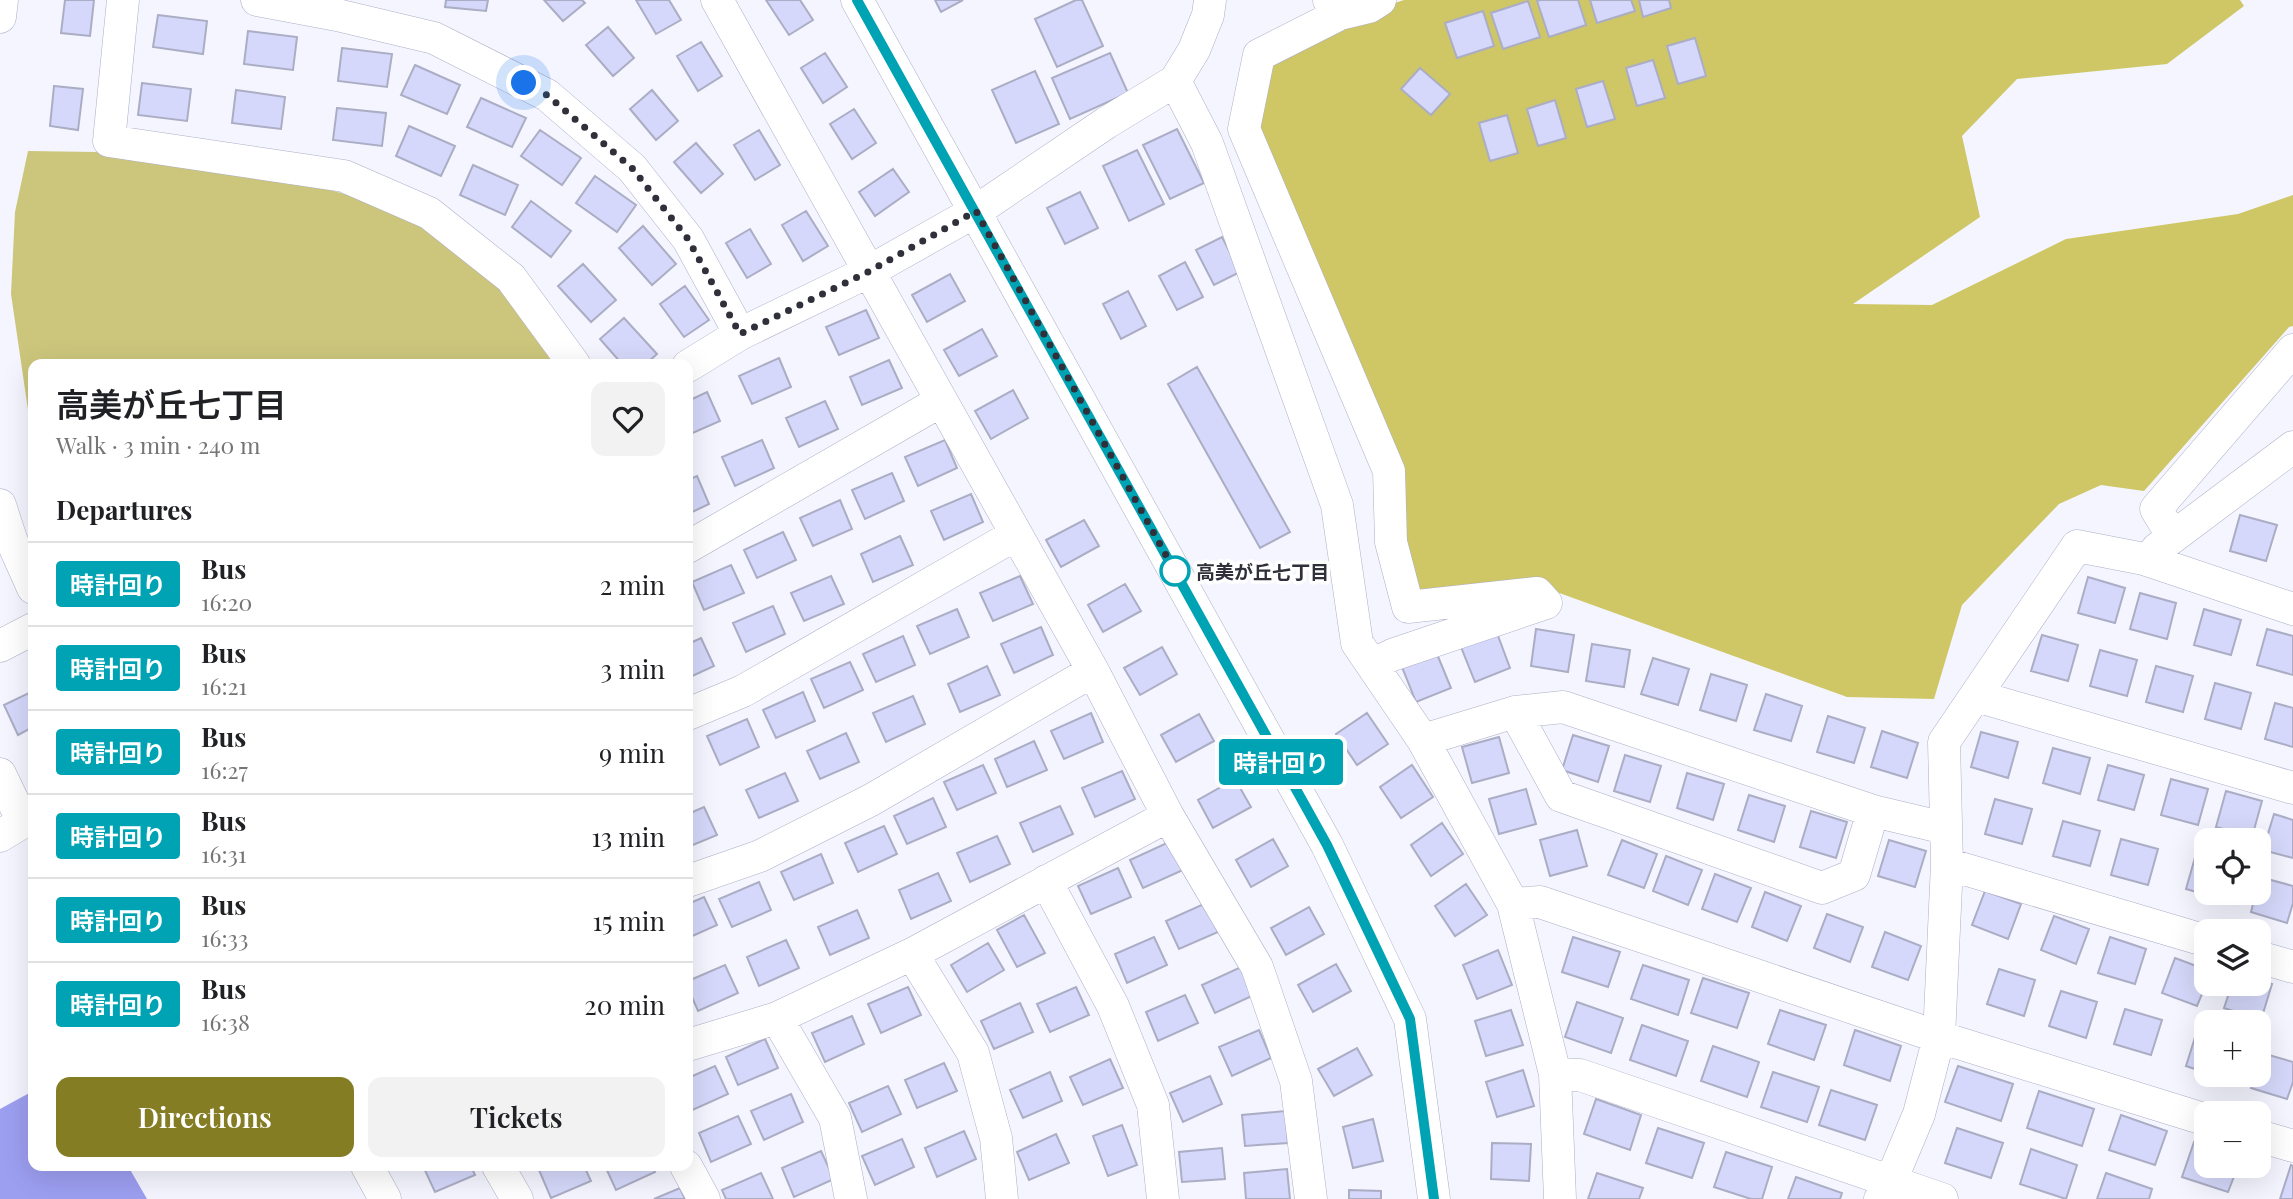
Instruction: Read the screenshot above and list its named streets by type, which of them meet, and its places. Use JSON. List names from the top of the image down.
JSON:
{
  "places": ["高美が丘七丁目"],
  "lines": ["bus line 時計回り"],
  "page": {
    "on_map": "時計回り",
    "heading": [
      ["高美が丘七丁目", "Walk · 3 min · 240 m"],
      "Departures"
    ],
    "list": [
      {
        "mark": "時計回り",
        "name": "Bus",
        "note": "16:20",
        "value": "2 min"
      },
      {
        "mark": "時計回り",
        "name": "Bus",
        "note": "16:21",
        "value": "3 min"
      },
      {
        "mark": "時計回り",
        "name": "Bus",
        "note": "16:27",
        "value": "9 min"
      },
      {
        "mark": "時計回り",
        "name": "Bus",
        "note": "16:31",
        "value": "13 min"
      },
      {
        "mark": "時計回り",
        "name": "Bus",
        "note": "16:33",
        "value": "15 min"
      },
      {
        "mark": "時計回り",
        "name": "Bus",
        "note": "16:38",
        "value": "20 min"
      }
    ],
    "map_buttons": ["+", "−"],
    "buttons": ["Directions", "Tickets"]
  }
}
